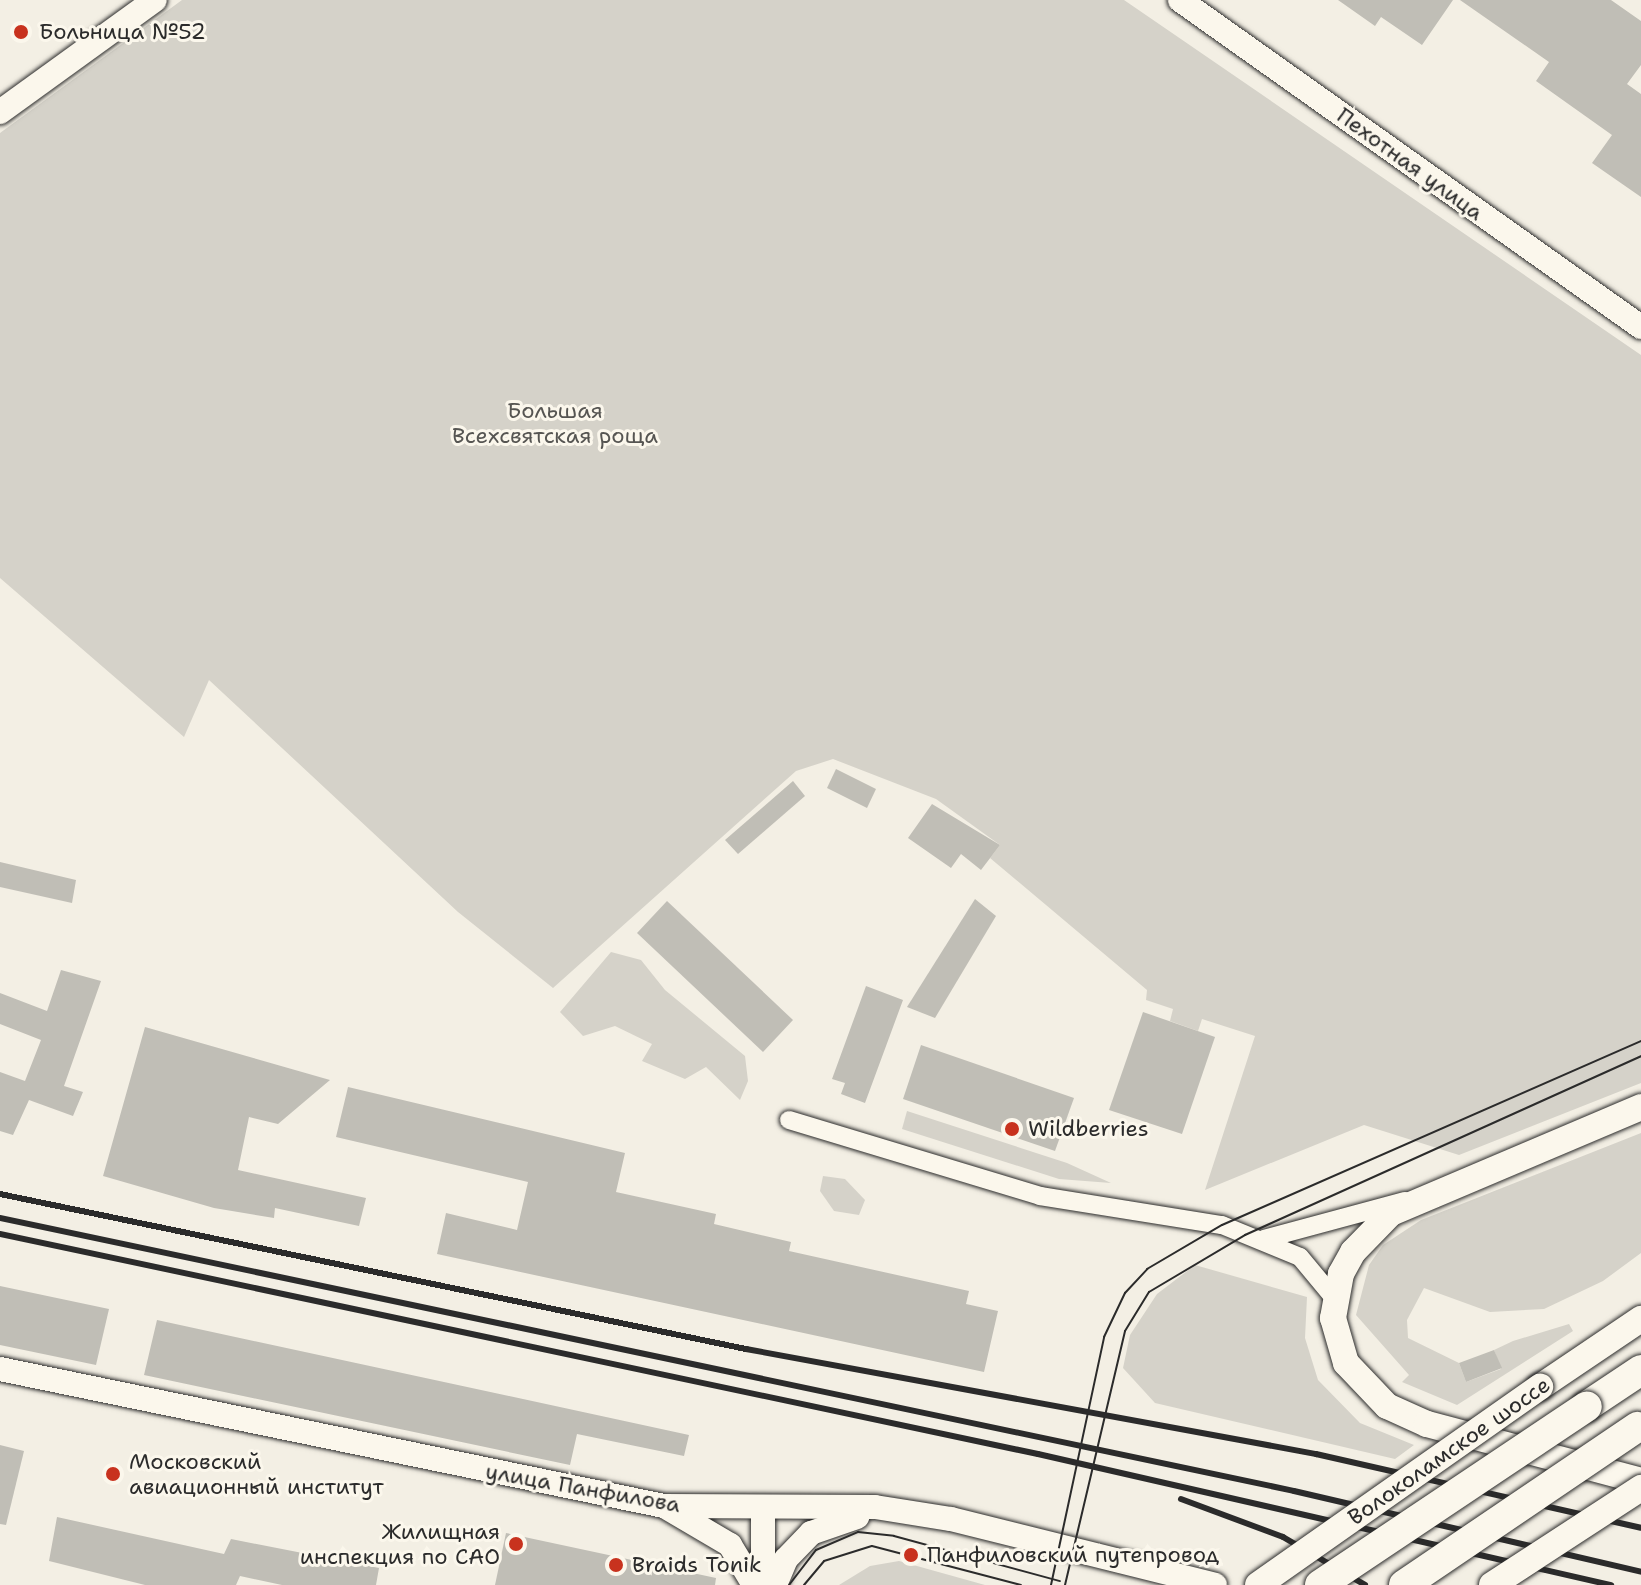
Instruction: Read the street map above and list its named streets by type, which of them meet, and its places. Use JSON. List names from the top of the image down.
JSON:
{
  "streets": {
    "main road": ["Волоколамское шоссе"],
    "street": ["Пехотная улица", "улица Панфилова"]
  },
  "parks": ["Большая Всехсвятская роща"],
  "places": [
    "Больница №52",
    "Wildberries",
    "Московский авиационный институт",
    "Жилищная инспекция по САО",
    "Панфиловский путепровод",
    "Braids Tonik"
  ]
}
